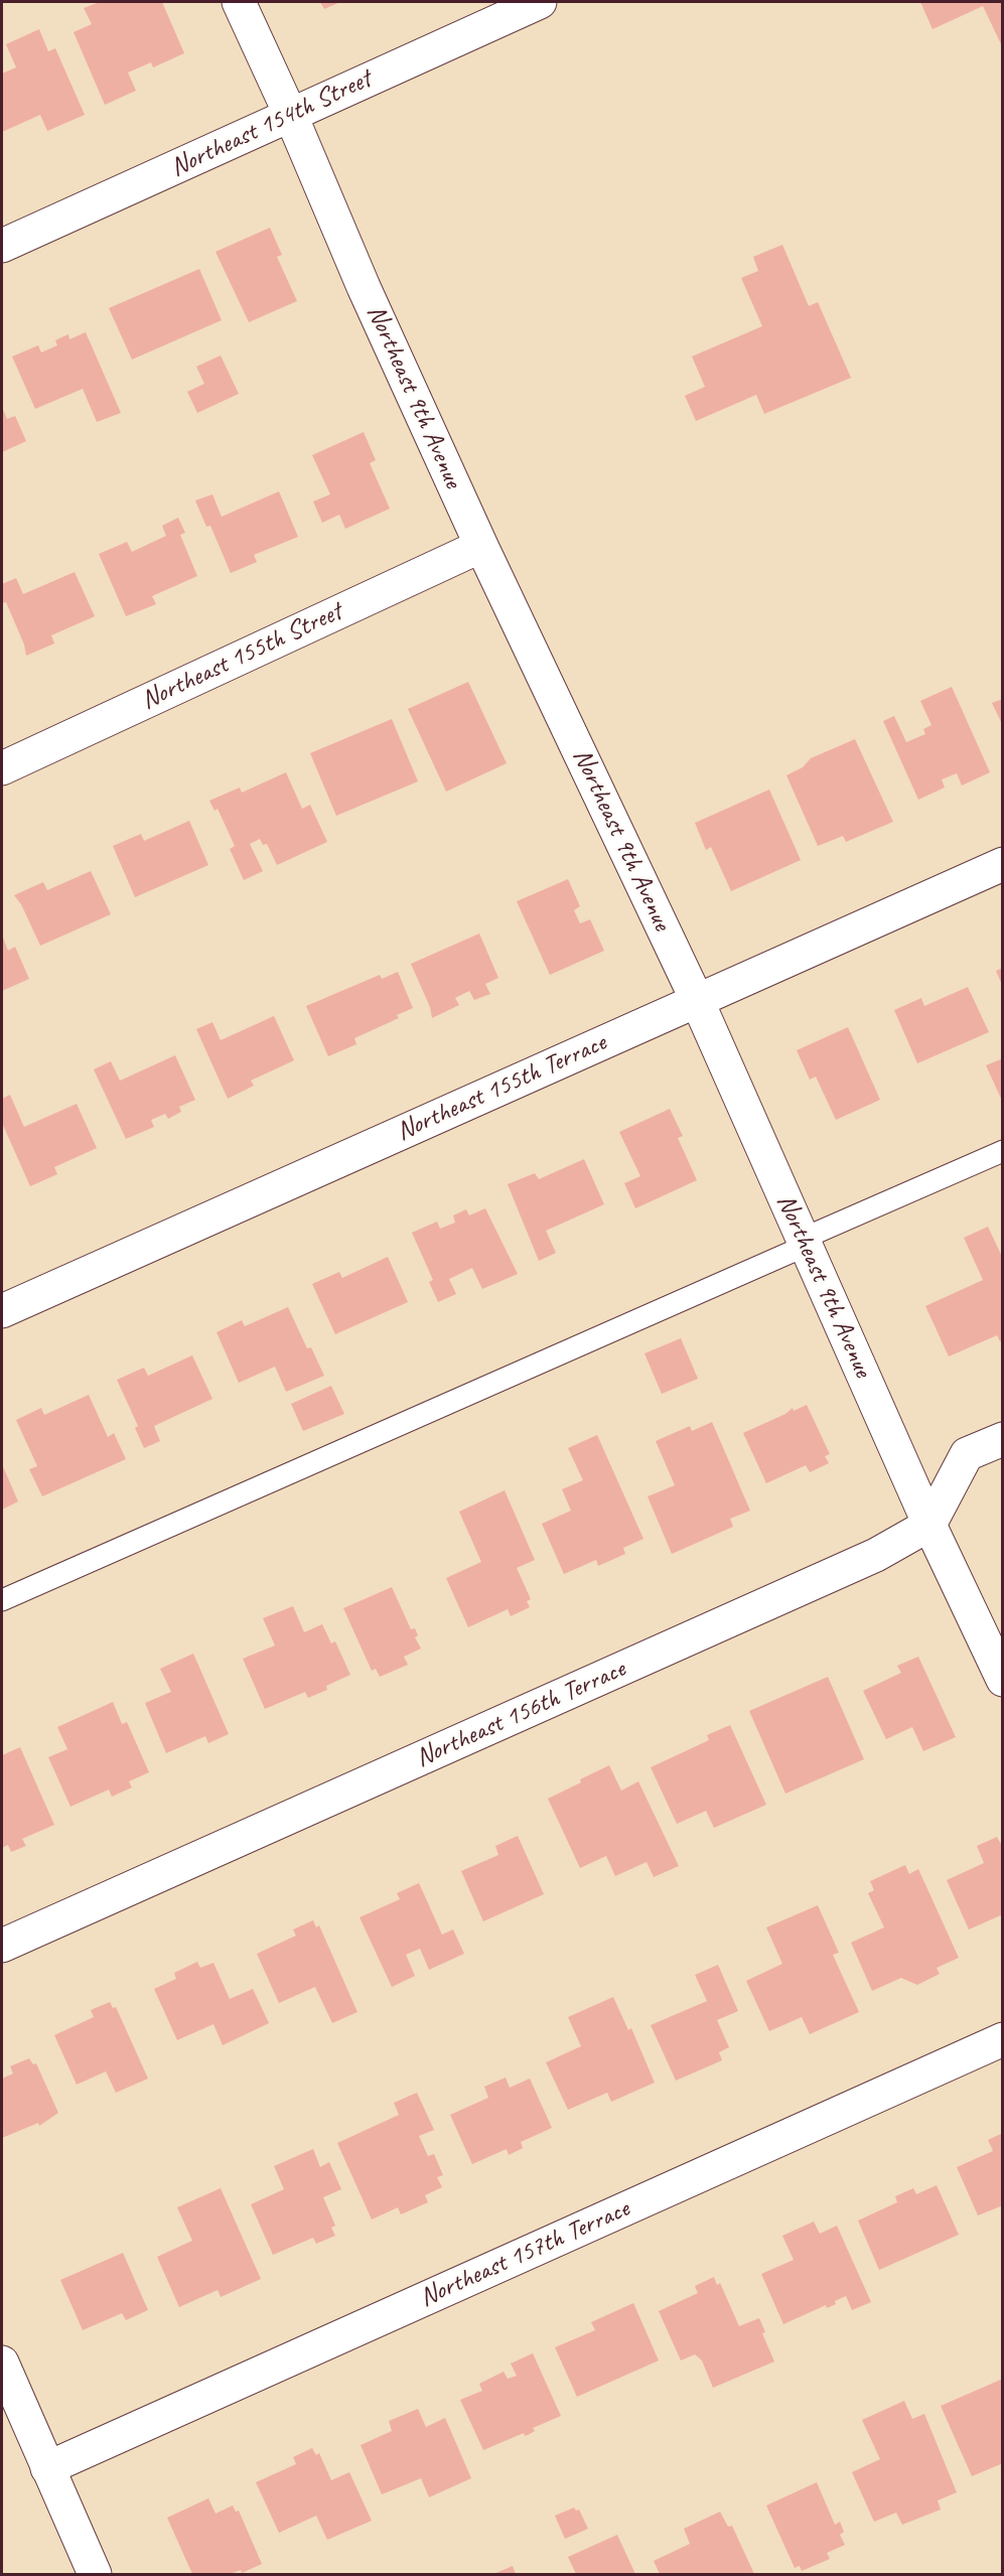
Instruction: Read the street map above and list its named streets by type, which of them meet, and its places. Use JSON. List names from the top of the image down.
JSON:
{
  "streets": {
    "street": [
      "Northeast 154th Street",
      "Northeast 9th Avenue",
      "Northeast 155th Street",
      "Northeast 155th Terrace",
      "Northeast 156th Terrace",
      "Northeast 157th Terrace"
    ]
  },
  "crossings": [
    ["Northeast 154th Street", "Northeast 9th Avenue"],
    ["Northeast 9th Avenue", "Northeast 155th Street"],
    ["Northeast 9th Avenue", "Northeast 155th Terrace"],
    ["Northeast 9th Avenue", "Northeast 156th Terrace"]
  ]
}
